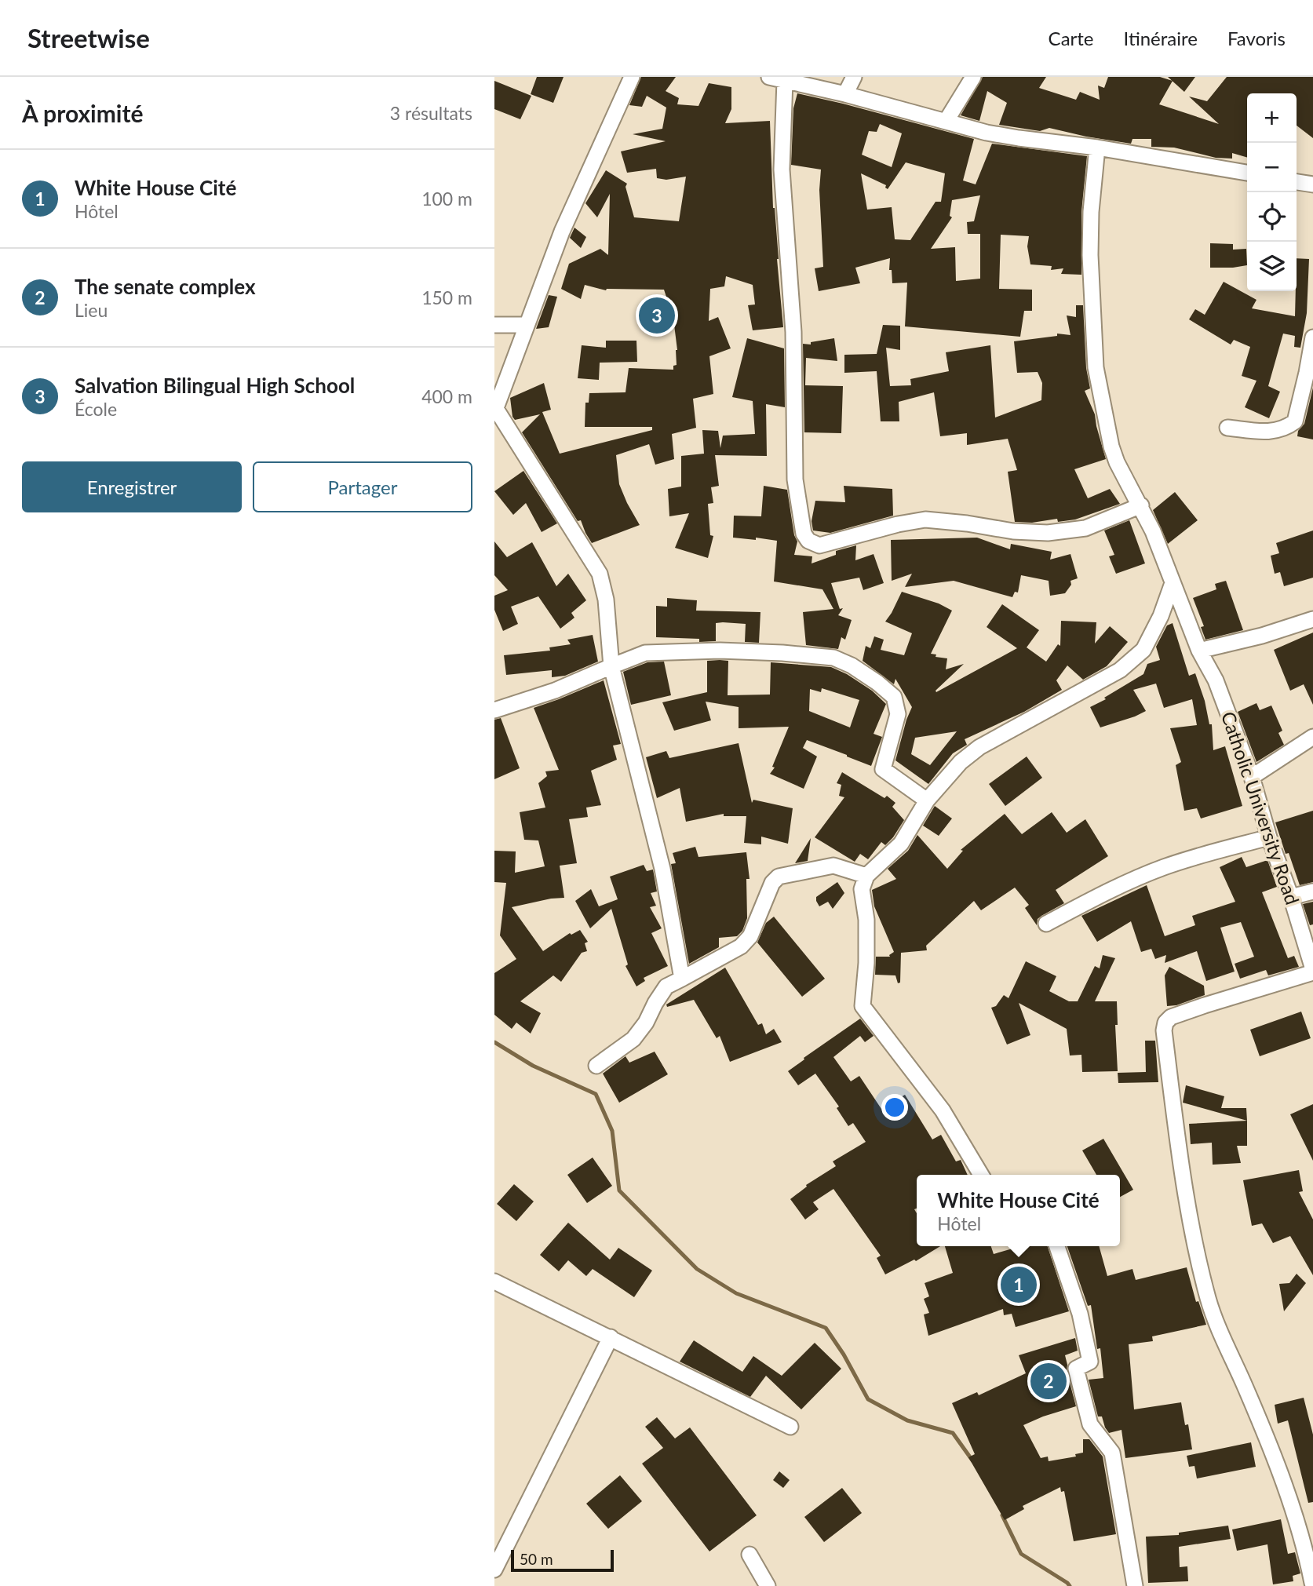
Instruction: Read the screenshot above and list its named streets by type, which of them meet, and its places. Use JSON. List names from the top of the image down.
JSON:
{
  "streets": {
    "street": ["Catholic University Road"]
  },
  "scale_bar": "50 m",
  "page": {
    "header": "Streetwise",
    "nav": ["Carte", "Itinéraire", "Favoris"],
    "heading": ["À proximité", "3 résultats"],
    "map_buttons": ["+", "−"],
    "list": [
      {
        "mark": "1",
        "name": "White House Cité",
        "note": "Hôtel",
        "value": "100 m"
      },
      {
        "mark": "2",
        "name": "The senate complex",
        "note": "Lieu",
        "value": "150 m"
      },
      {
        "mark": "3",
        "name": "Salvation Bilingual High School",
        "note": "École",
        "value": "400 m"
      }
    ],
    "pins": ["3", "1", "2"],
    "buttons": ["Enregistrer", "Partager"],
    "popup": ["White House Cité", "Hôtel"],
    "scale": "50 m"
  }
}
